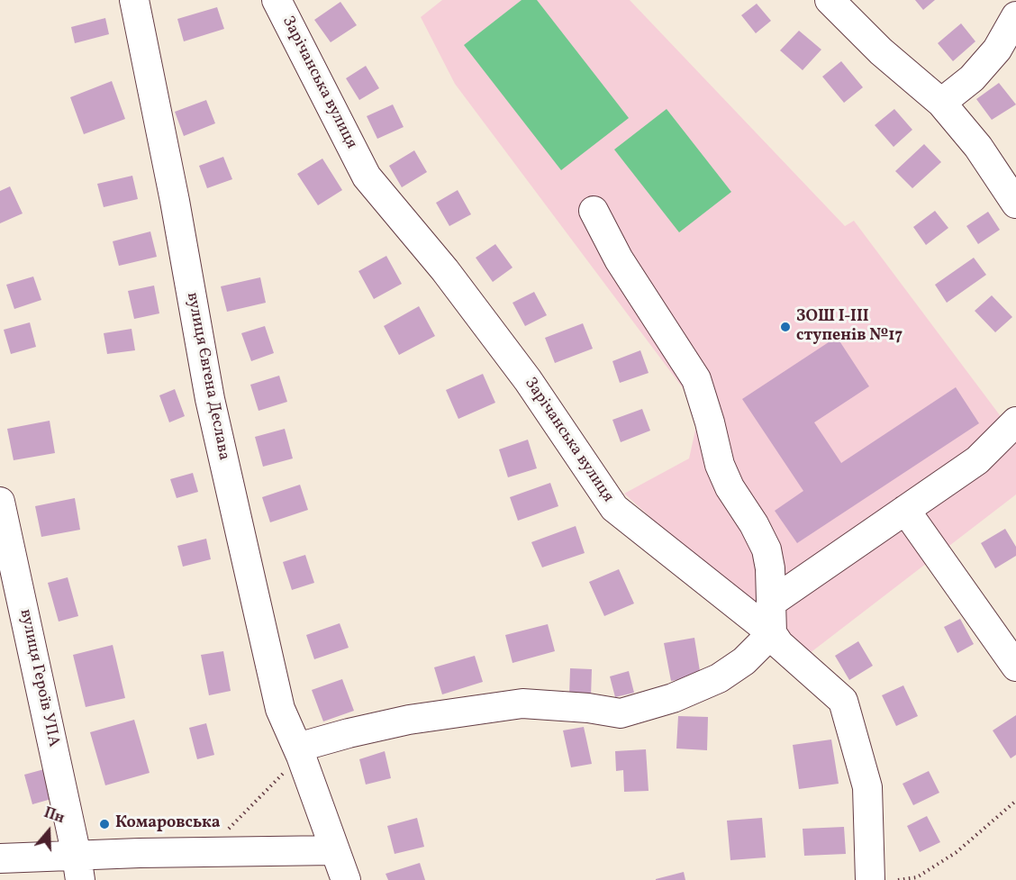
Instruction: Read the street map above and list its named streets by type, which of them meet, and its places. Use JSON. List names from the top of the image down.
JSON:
{
  "streets": {
    "street": ["Зарічанська вулиця", "вулиця Євгена Деслава", "вулиця Героїв УПА"]
  },
  "places": ["ЗОШ І-ІІІ ступенів №17", "Комаровська"],
  "north": "top"
}
